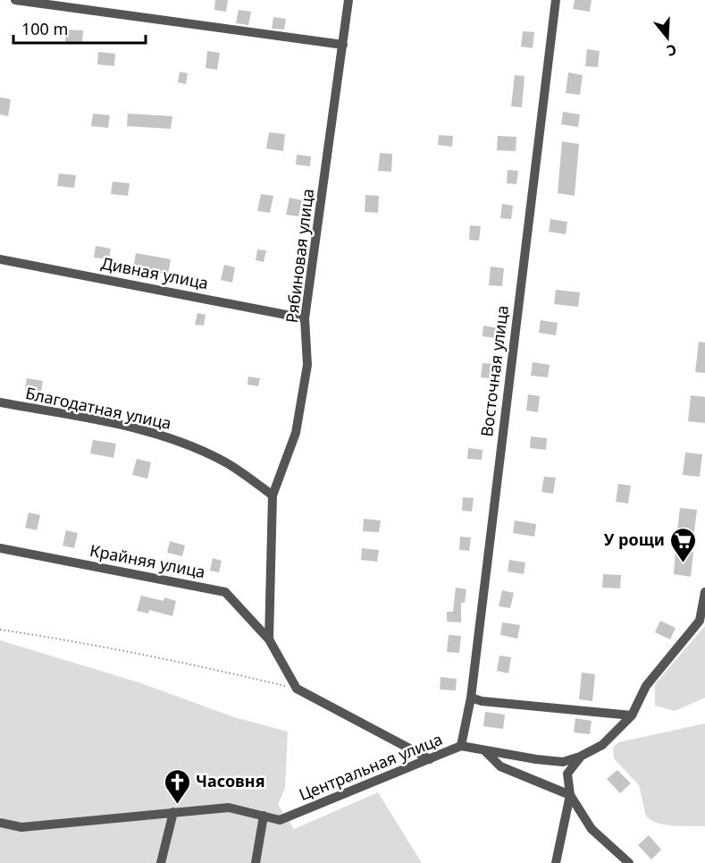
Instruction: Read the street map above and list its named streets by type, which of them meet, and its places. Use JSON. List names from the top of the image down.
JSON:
{
  "streets": {
    "street": [
      "Рябиновая улица",
      "Дивная улица",
      "Восточная улица",
      "Благодатная улица",
      "Крайняя улица",
      "Центральная улица"
    ]
  },
  "crossings": [
    ["Рябиновая улица", "Дивная улица"],
    ["Рябиновая улица", "Благодатная улица"],
    ["Рябиновая улица", "Крайняя улица"],
    ["Восточная улица", "Центральная улица"]
  ],
  "places": {
    "supermarket": ["У рощи"],
    "church": ["Часовня"]
  },
  "scale_bar": "100 m",
  "north": "bottom"
}
